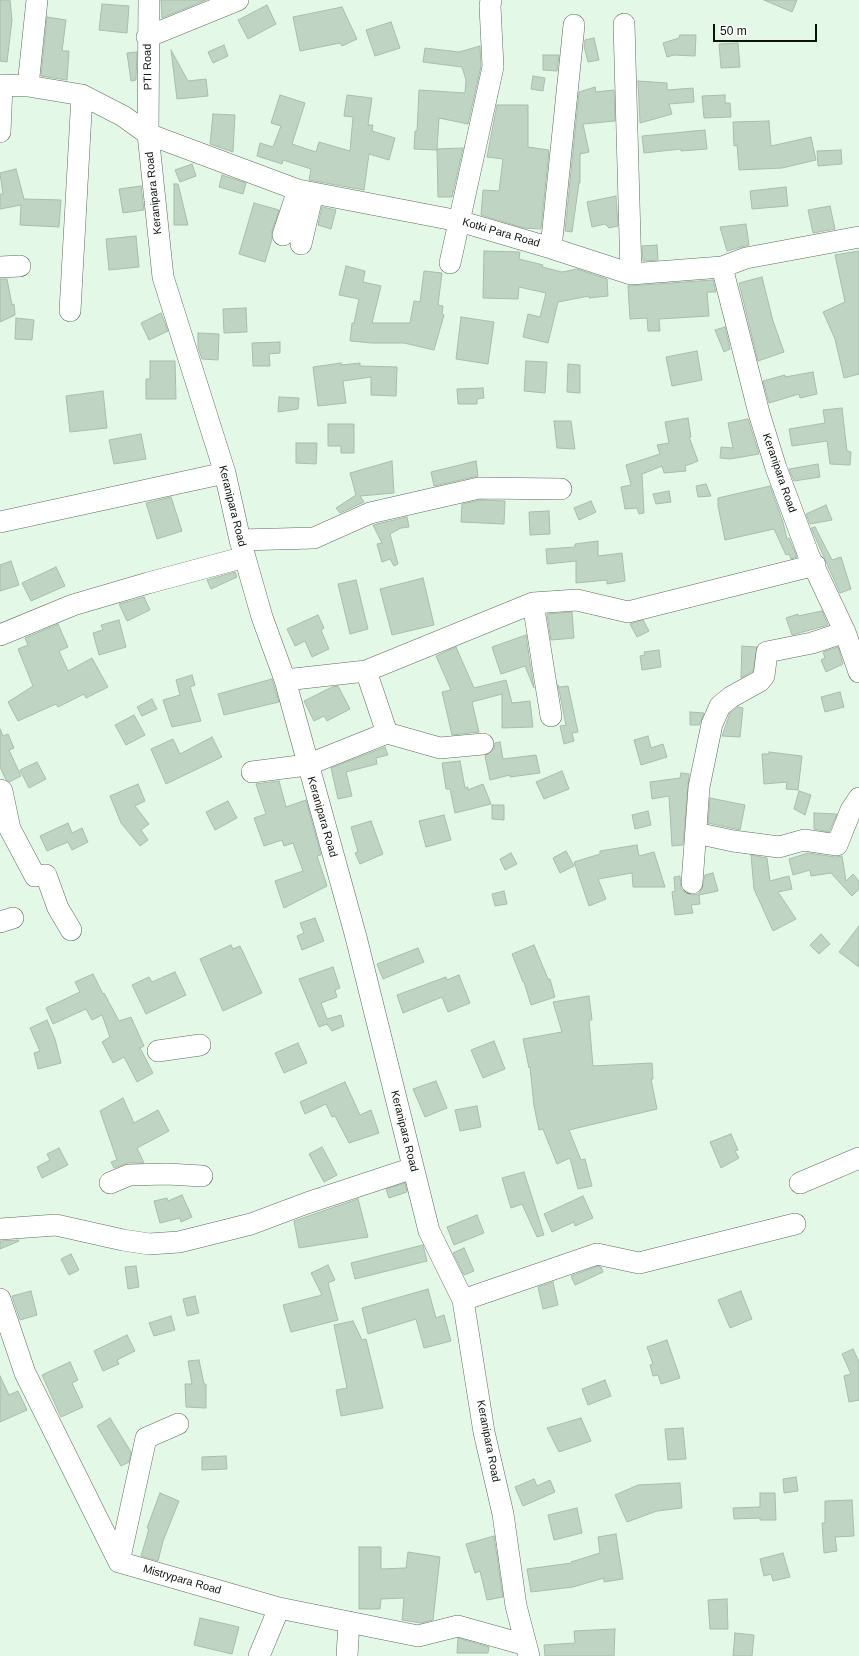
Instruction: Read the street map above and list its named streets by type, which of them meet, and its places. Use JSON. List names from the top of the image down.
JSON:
{
  "streets": {
    "street": [
      "PTI Road",
      "Keranipara Road",
      "Kotki Para Road",
      "Mistrypara Road"
    ]
  },
  "crossings": [
    ["PTI Road", "Keranipara Road"],
    ["PTI Road", "Kotki Para Road"],
    ["Keranipara Road", "Kotki Para Road"],
    ["Keranipara Road", "Mistrypara Road"]
  ],
  "scale_bar": "50 m"
}
